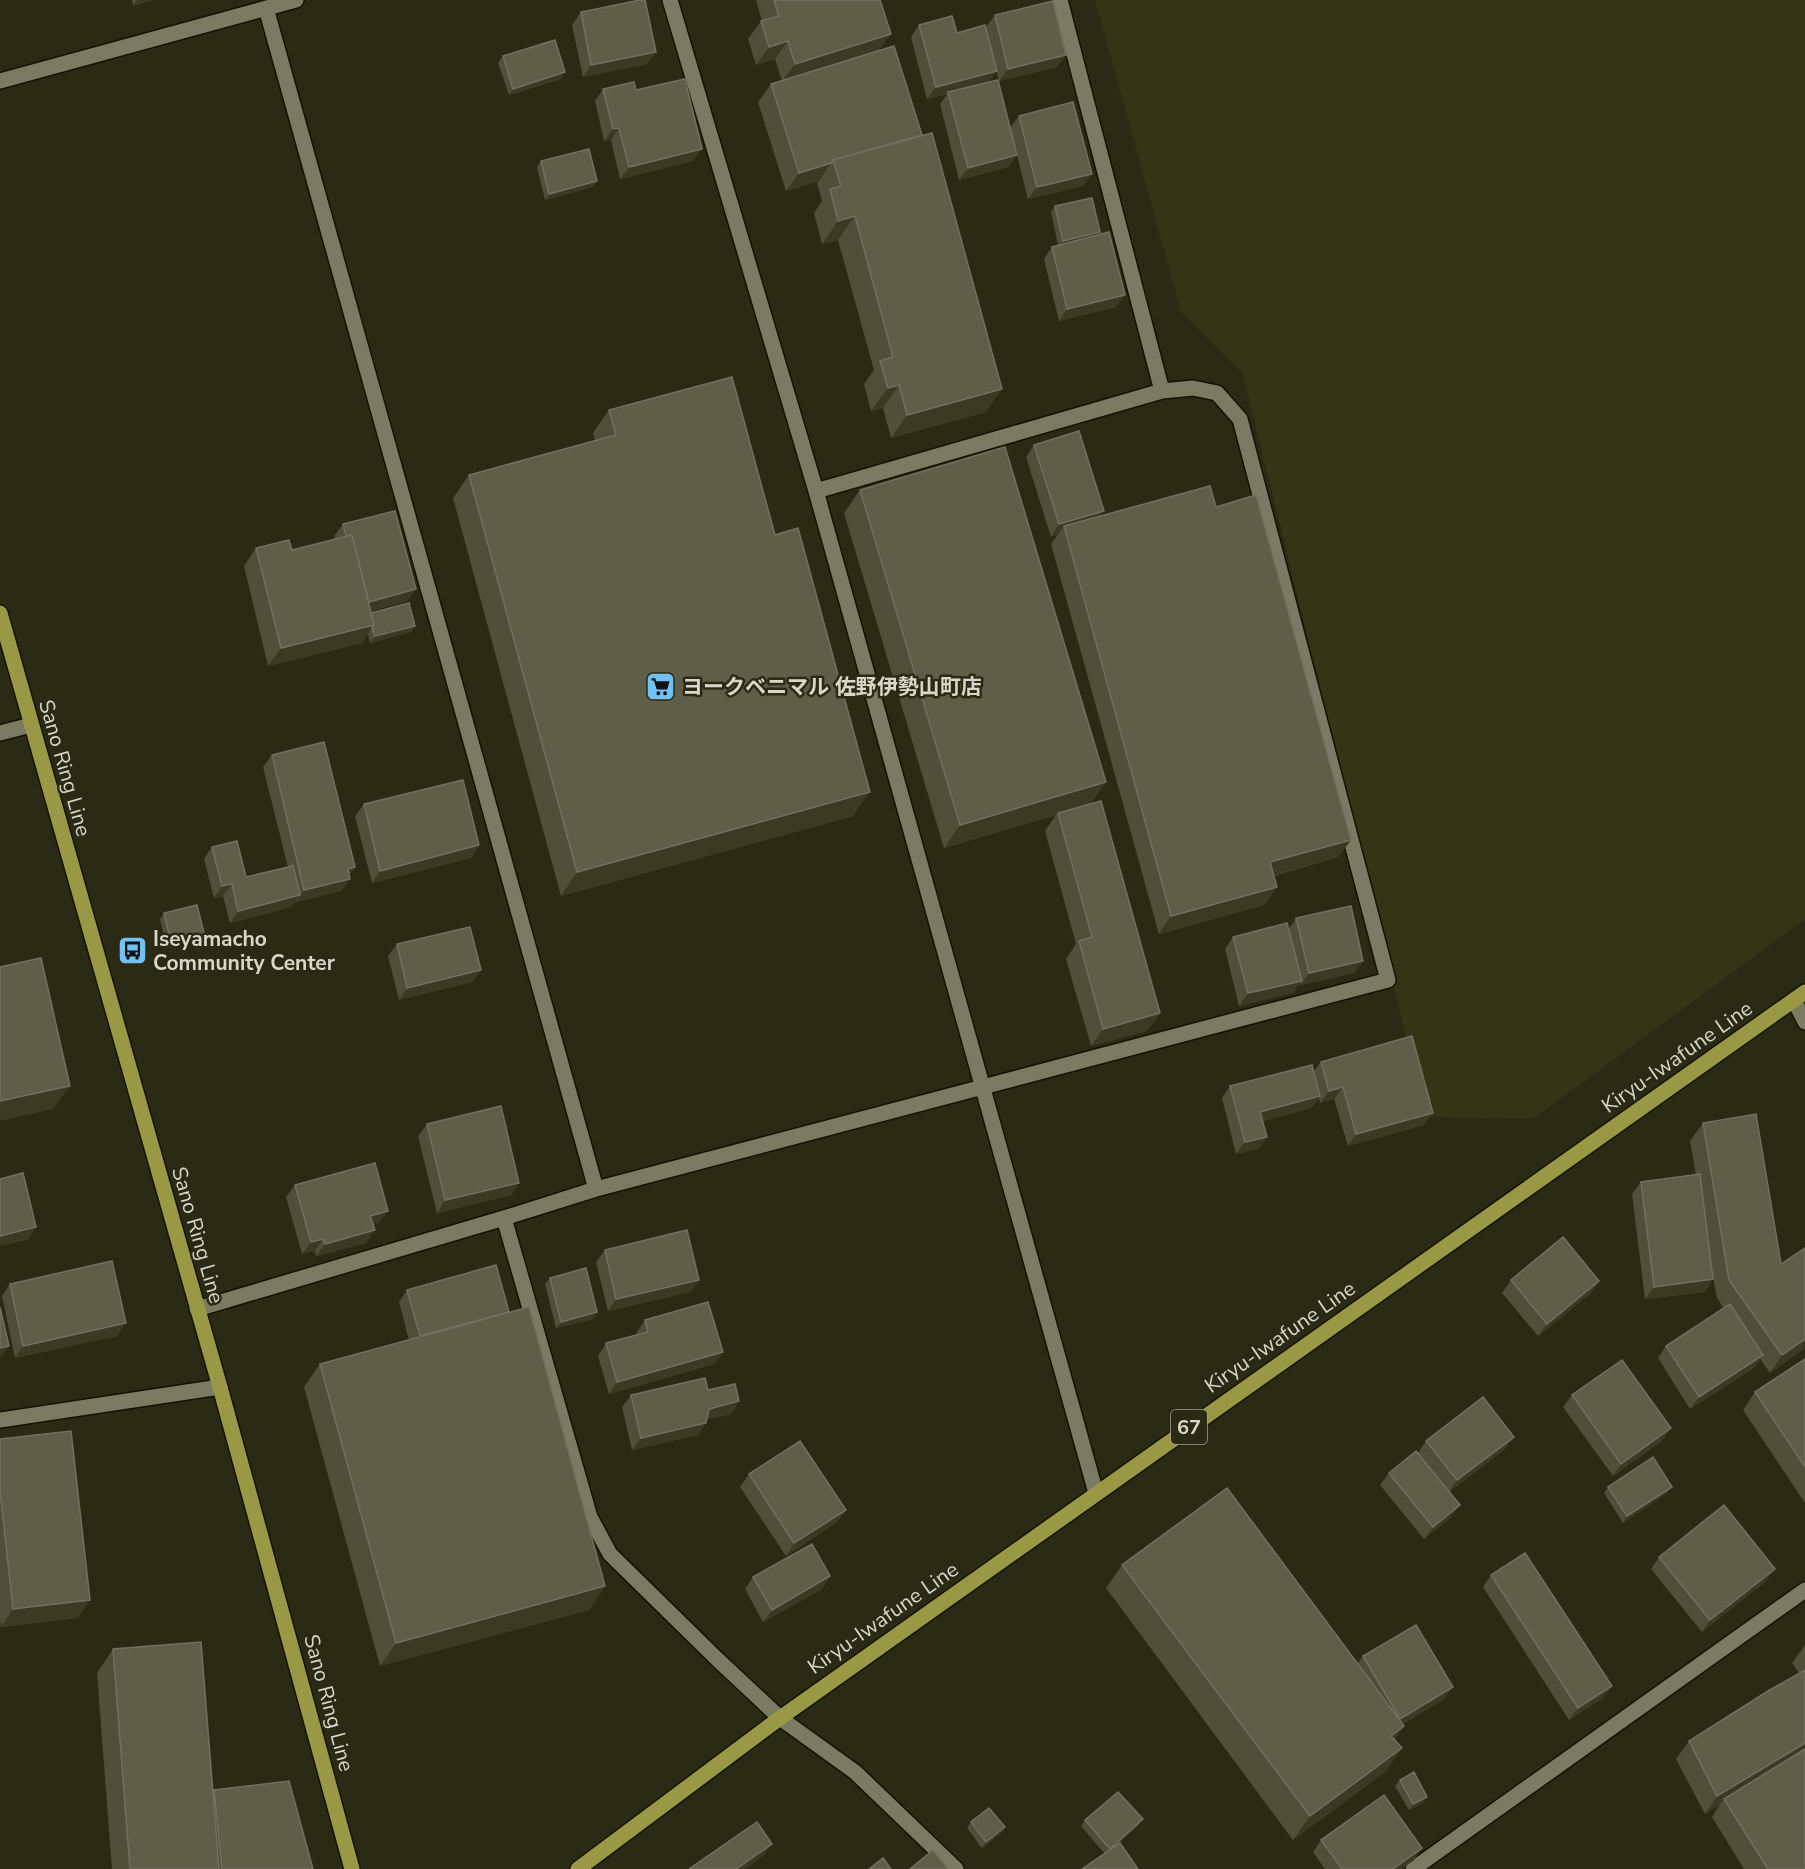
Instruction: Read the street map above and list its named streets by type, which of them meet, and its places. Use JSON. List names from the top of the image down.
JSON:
{
  "streets": {
    "main road": ["Sano Ring Line", "Kiryu-Iwafune Line", "67"]
  },
  "places": {
    "supermarket": ["ヨークベニマル 佐野伊勢山町店"],
    "bus stop": ["Iseyamacho Community Center"]
  }
}
